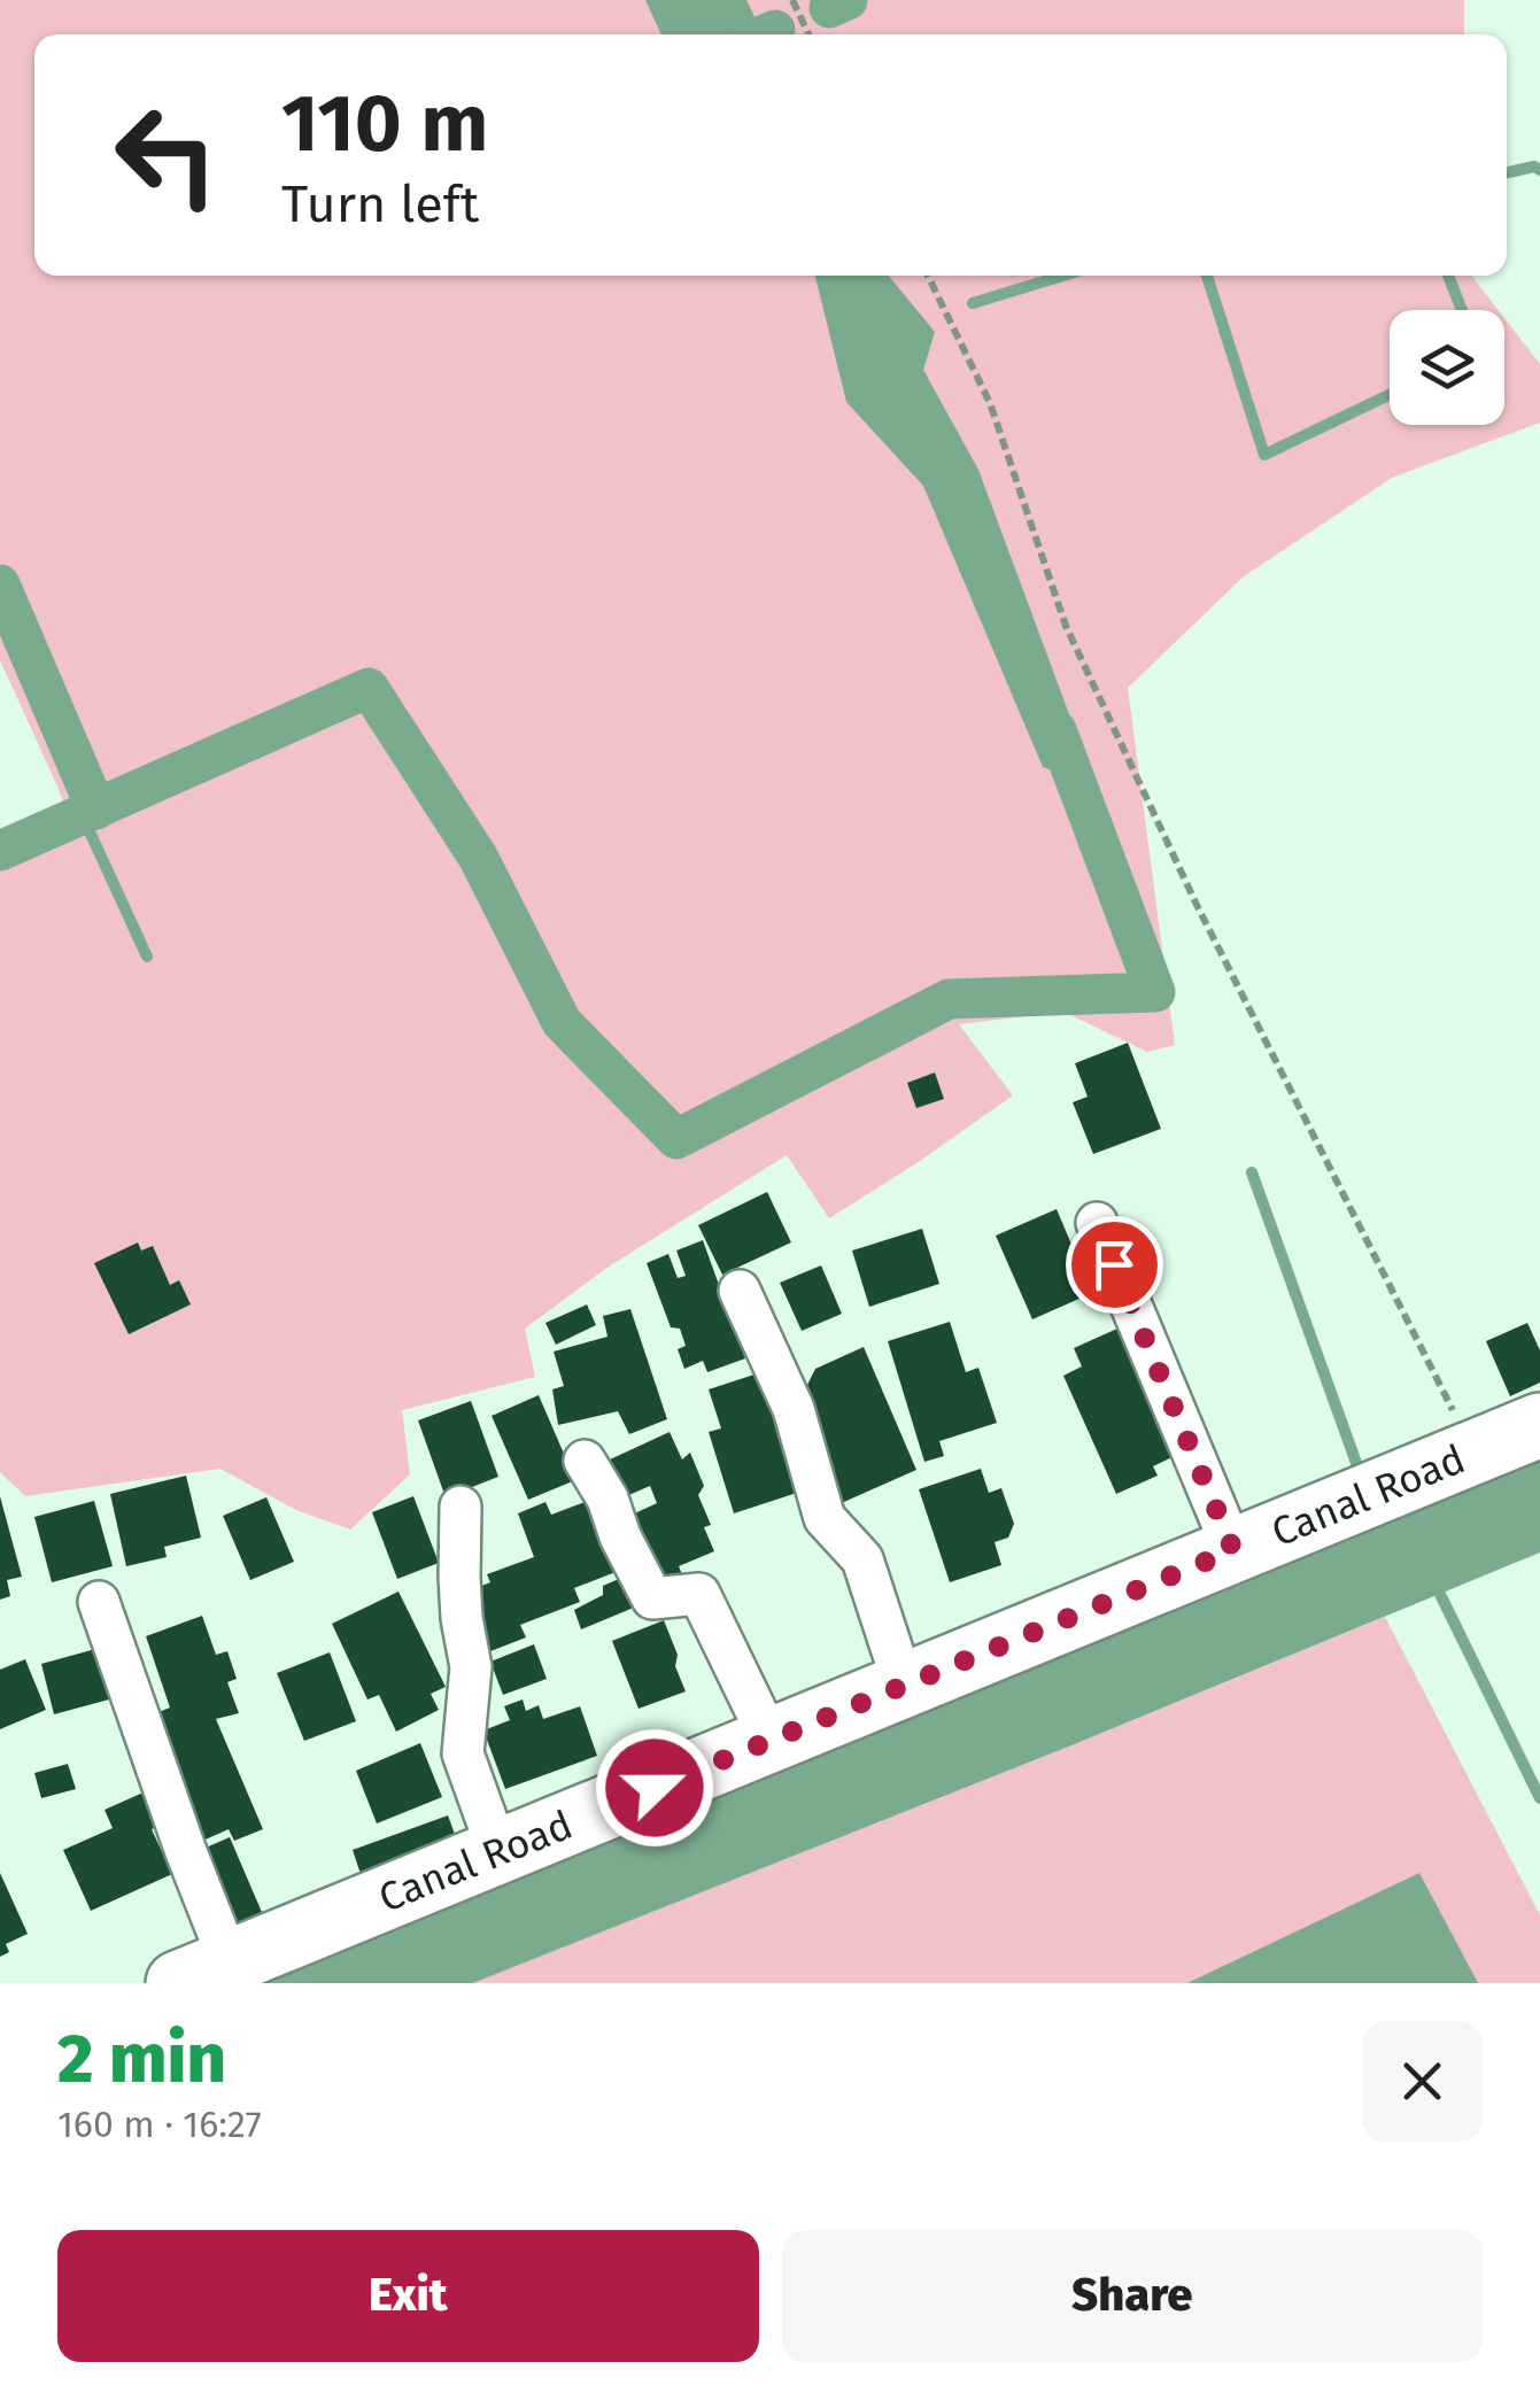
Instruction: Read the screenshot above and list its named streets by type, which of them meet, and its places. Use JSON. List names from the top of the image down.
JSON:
{
  "streets": {
    "main road": ["Canal Road"]
  },
  "page": {
    "turn": ["110 m", "Turn left"],
    "heading": ["2 min", "160 m · 16:27"],
    "buttons": ["Exit", "Share"]
  }
}
